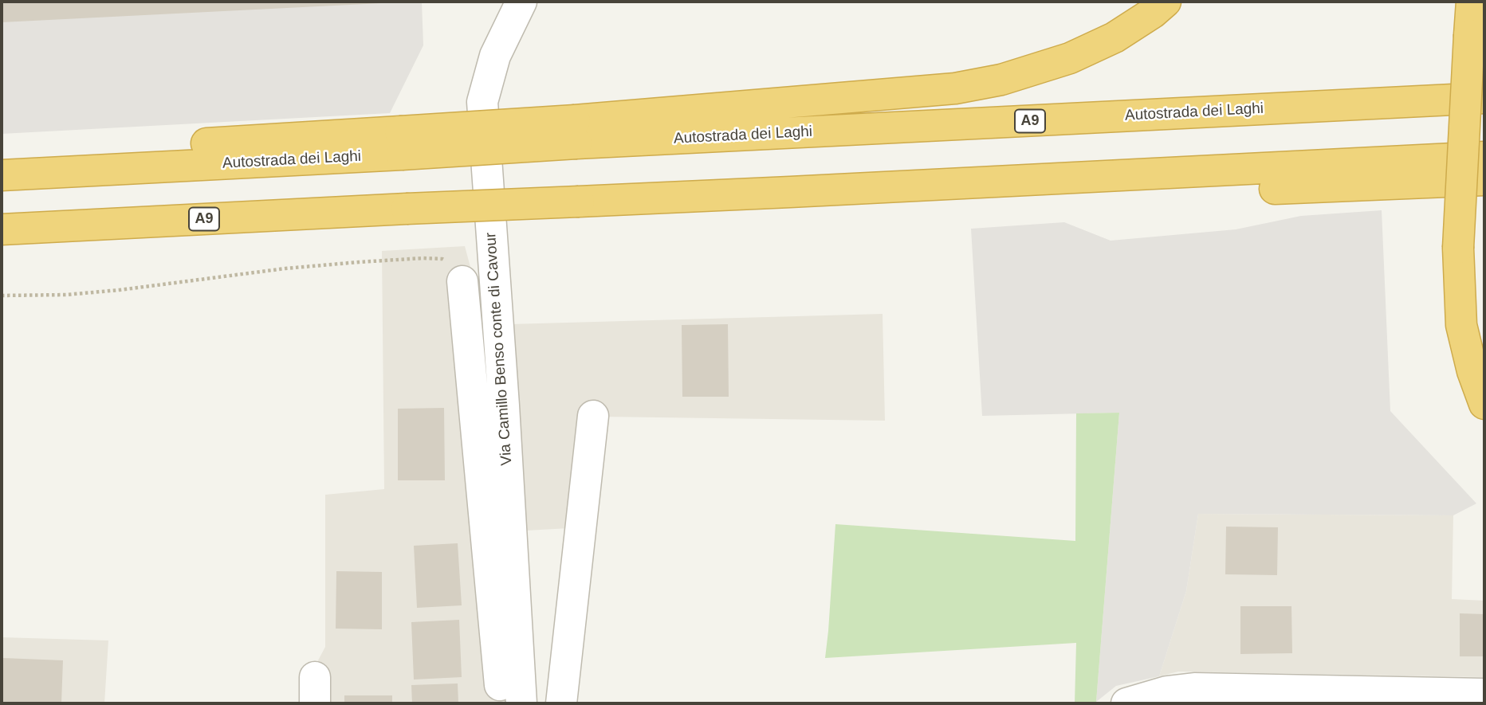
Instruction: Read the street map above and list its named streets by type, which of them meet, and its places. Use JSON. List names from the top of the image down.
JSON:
{
  "streets": {
    "highway": ["Autostrada dei Laghi", "A9"],
    "street": ["Via Camillo Benso conte di Cavour"]
  }
}
